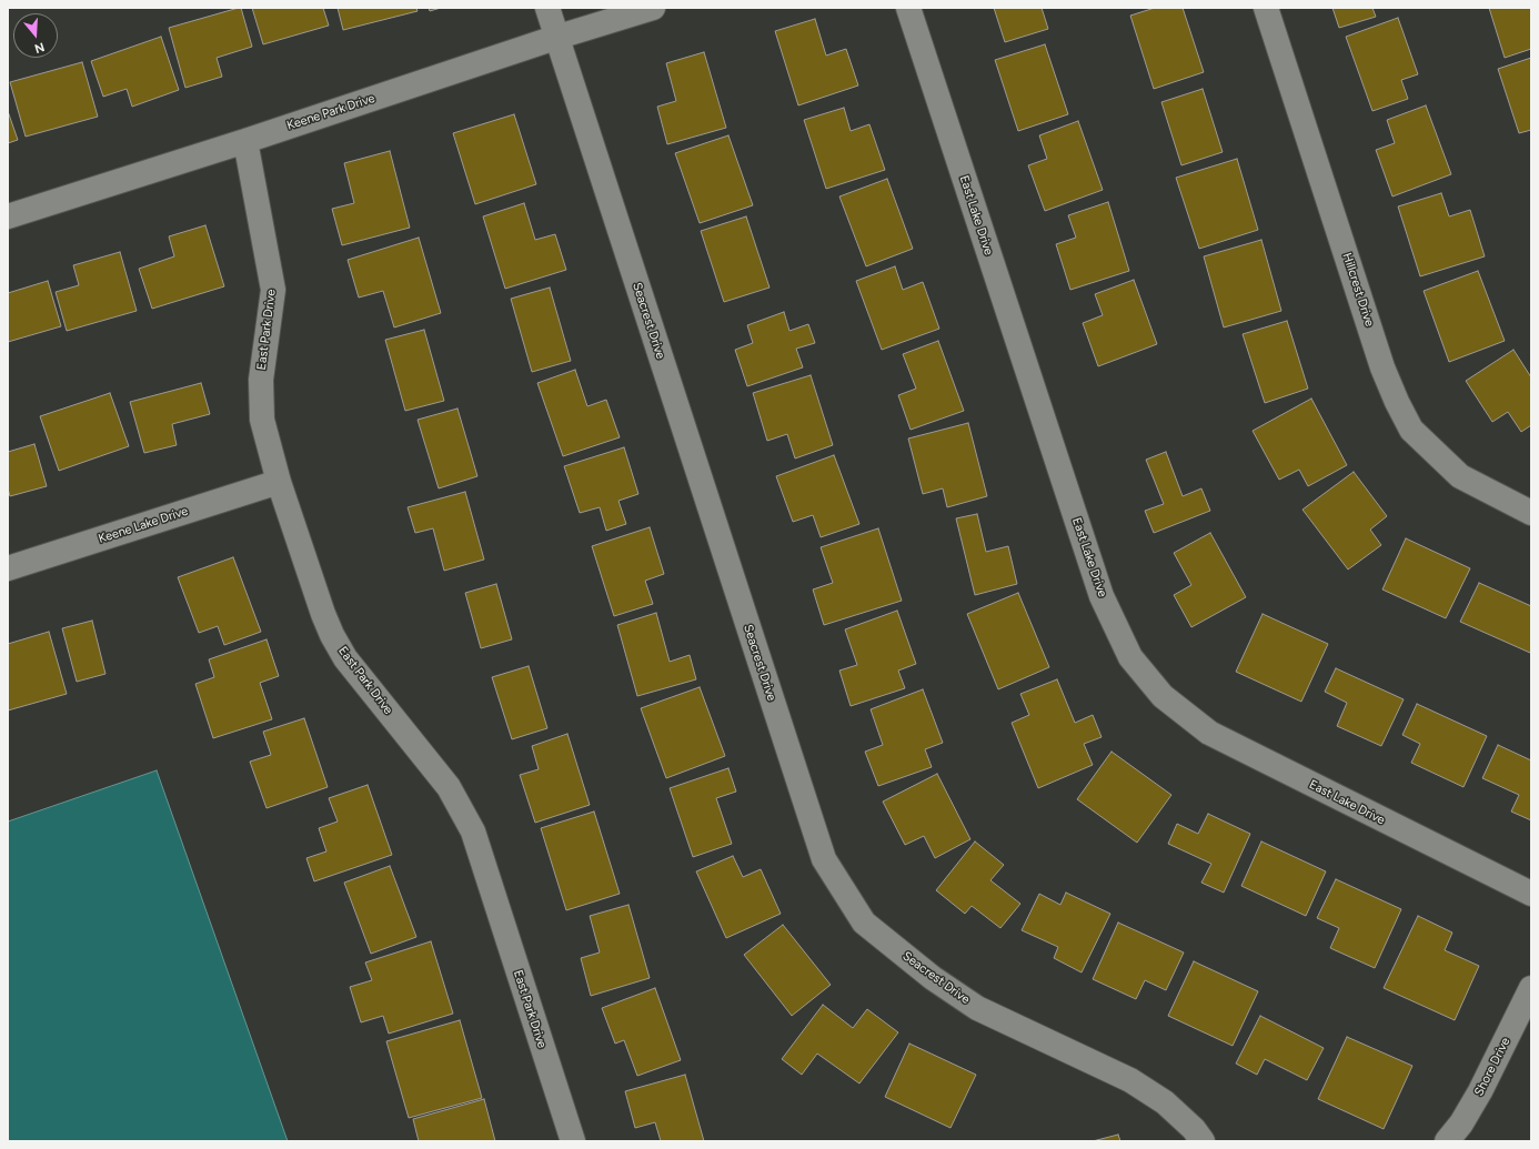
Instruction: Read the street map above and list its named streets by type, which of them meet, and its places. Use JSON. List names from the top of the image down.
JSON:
{
  "streets": {
    "street": [
      "Keene Park Drive",
      "East Lake Drive",
      "Hillcrest Drive",
      "Seacrest Drive",
      "East Park Drive",
      "Keene Lake Drive",
      "Shore Drive"
    ]
  },
  "crossings": [
    ["Keene Park Drive", "Seacrest Drive"],
    ["Keene Park Drive", "East Park Drive"],
    ["East Park Drive", "Keene Lake Drive"]
  ],
  "north": "bottom"
}
